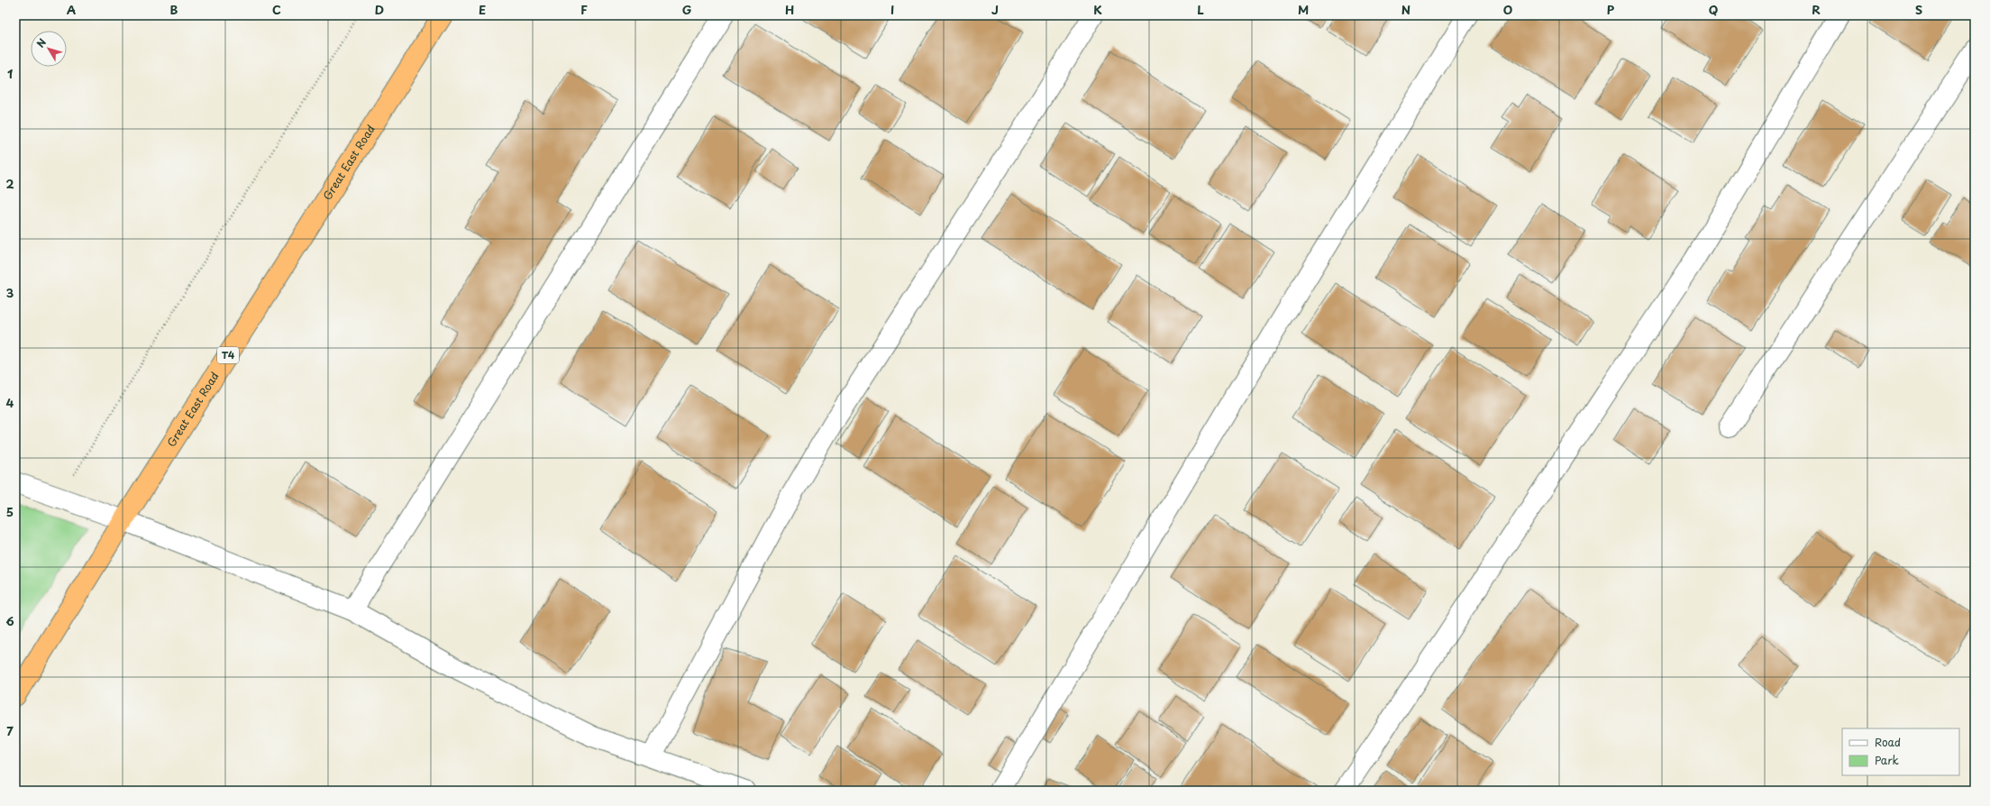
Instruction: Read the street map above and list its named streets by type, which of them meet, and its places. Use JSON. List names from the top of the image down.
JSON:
{
  "streets": {
    "highway": ["Great East Road", "T4"]
  },
  "legend": ["Road", "Park"],
  "north": "top left",
  "grid": {
    "columns": [
      "A",
      "B",
      "C",
      "D",
      "E",
      "F",
      "G",
      "H",
      "I",
      "J",
      "K",
      "L",
      "M",
      "N",
      "O",
      "P",
      "Q",
      "R",
      "S"
    ],
    "rows": [
      "1",
      "2",
      "3",
      "4",
      "5",
      "6",
      "7"
    ]
  }
}
